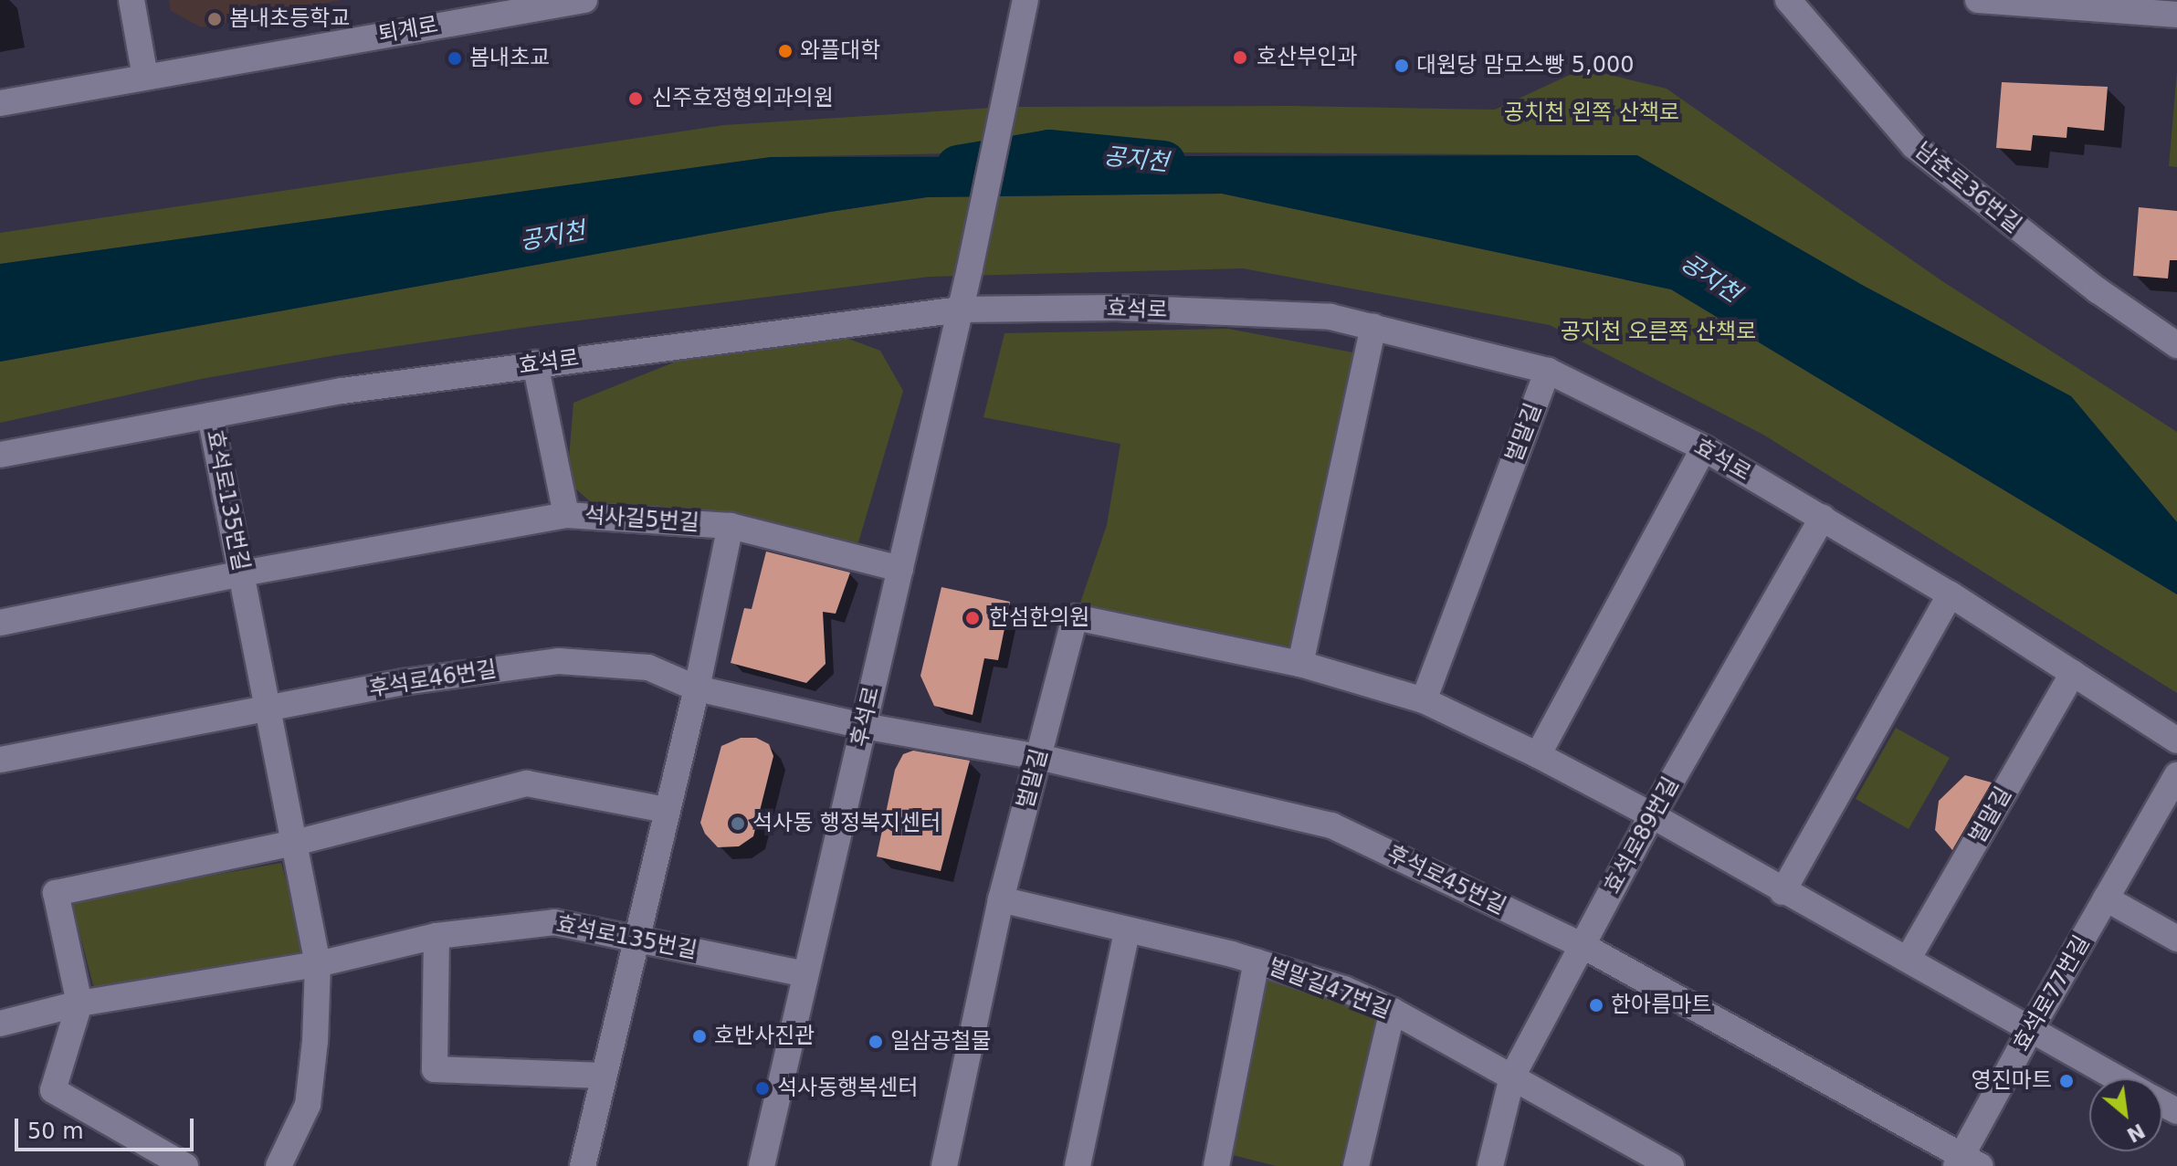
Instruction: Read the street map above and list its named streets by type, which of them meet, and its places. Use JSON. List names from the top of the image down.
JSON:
{
  "streets": {
    "street": [
      "퇴계로",
      "남춘로36번길",
      "효석로",
      "벌말길",
      "효석로135번길",
      "석사길5번길",
      "후석로46번길",
      "후석로",
      "효석로89번길",
      "후석로45번길",
      "벌말길47번길",
      "효석로77번길"
    ]
  },
  "crossings": [
    ["효석로", "벌말길"],
    ["효석로", "효석로135번길"],
    ["효석로", "후석로"],
    ["효석로", "효석로89번길"],
    ["벌말길", "효석로89번길"],
    ["벌말길", "후석로45번길"],
    ["벌말길", "벌말길47번길"],
    ["벌말길", "효석로77번길"],
    ["효석로135번길", "석사길5번길"],
    ["효석로135번길", "후석로46번길"],
    ["효석로135번길", "후석로"],
    ["석사길5번길", "후석로46번길"],
    ["후석로46번길", "후석로"],
    ["후석로46번길", "후석로45번길"],
    ["후석로", "후석로45번길"],
    ["효석로89번길", "후석로45번길"],
    ["효석로89번길", "벌말길47번길"],
    ["후석로45번길", "효석로77번길"]
  ],
  "water": ["공지천"],
  "parks": ["공치천 왼쪽 산책로", "공지천 오른쪽 산책로"],
  "places": [
    "봄내초등학교",
    "와플대학",
    "호산부인과",
    "봄내초교",
    "대원당 맘모스빵 5,000",
    "신주호정형외과의원",
    "한섬한의원",
    "석사동 행정복지센터",
    "한아름마트",
    "호반사진관",
    "일삼공철물",
    "영진마트",
    "석사동행복센터"
  ],
  "scale_bar": "50 m",
  "north": "bottom right"
}
